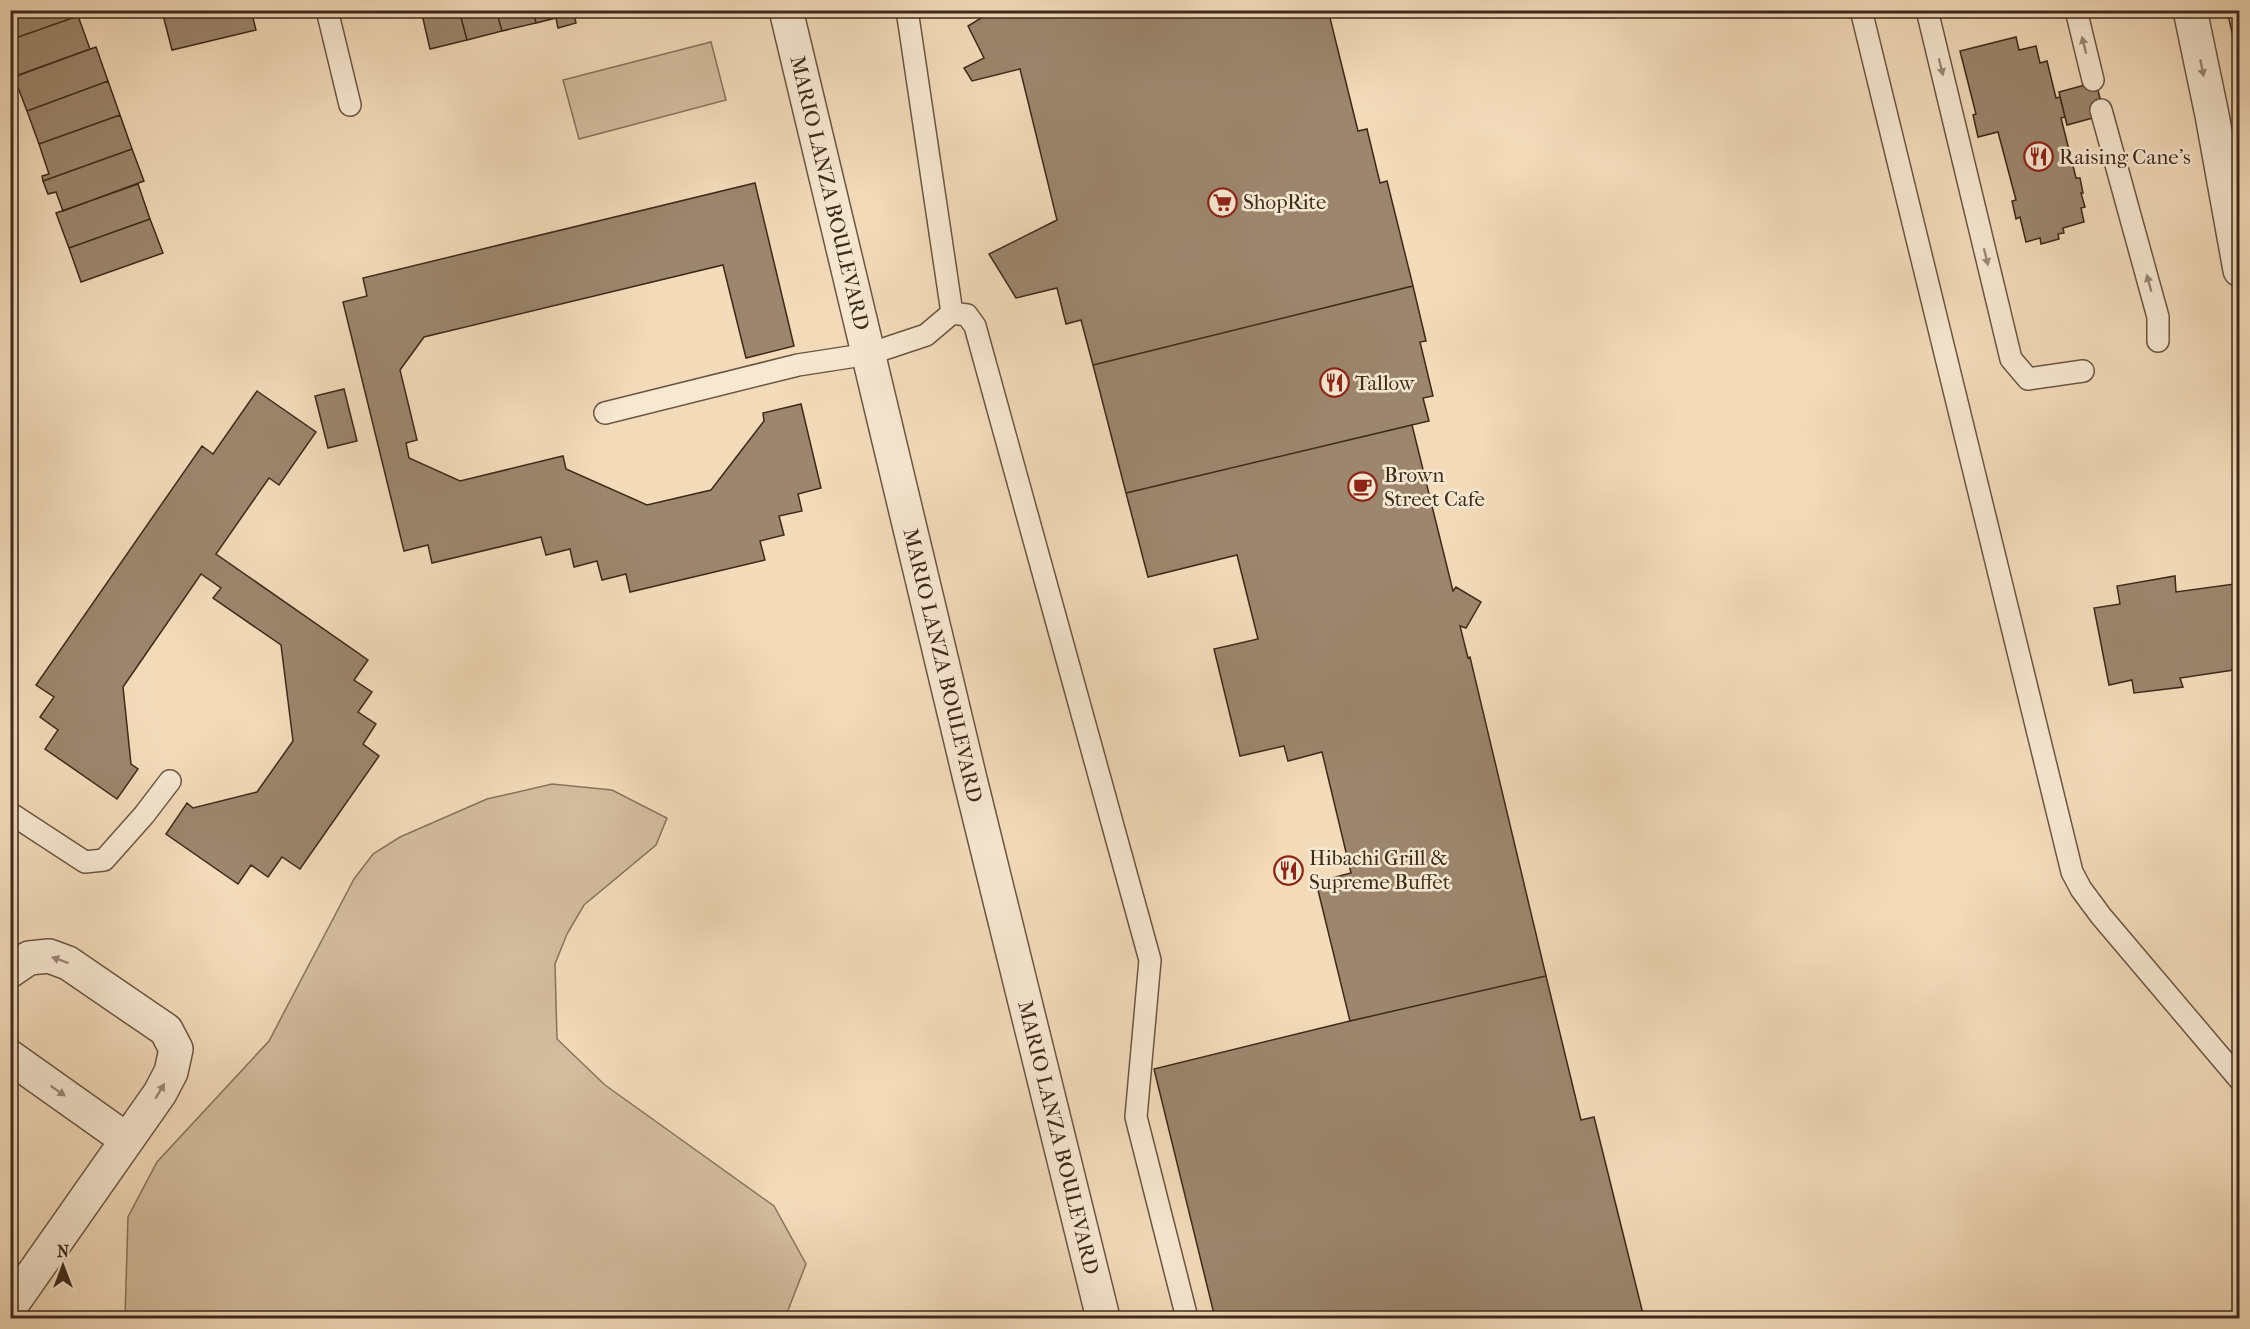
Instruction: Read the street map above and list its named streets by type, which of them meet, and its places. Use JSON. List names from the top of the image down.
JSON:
{
  "streets": {
    "street": ["MARIO LANZA BOULEVARD"]
  },
  "places": {
    "restaurant": ["Raising Cane's", "Tallow", "Hibachi Grill & Supreme Buffet"],
    "supermarket": ["ShopRite"],
    "cafe": ["Brown Street Cafe"]
  },
  "north": "top"
}
